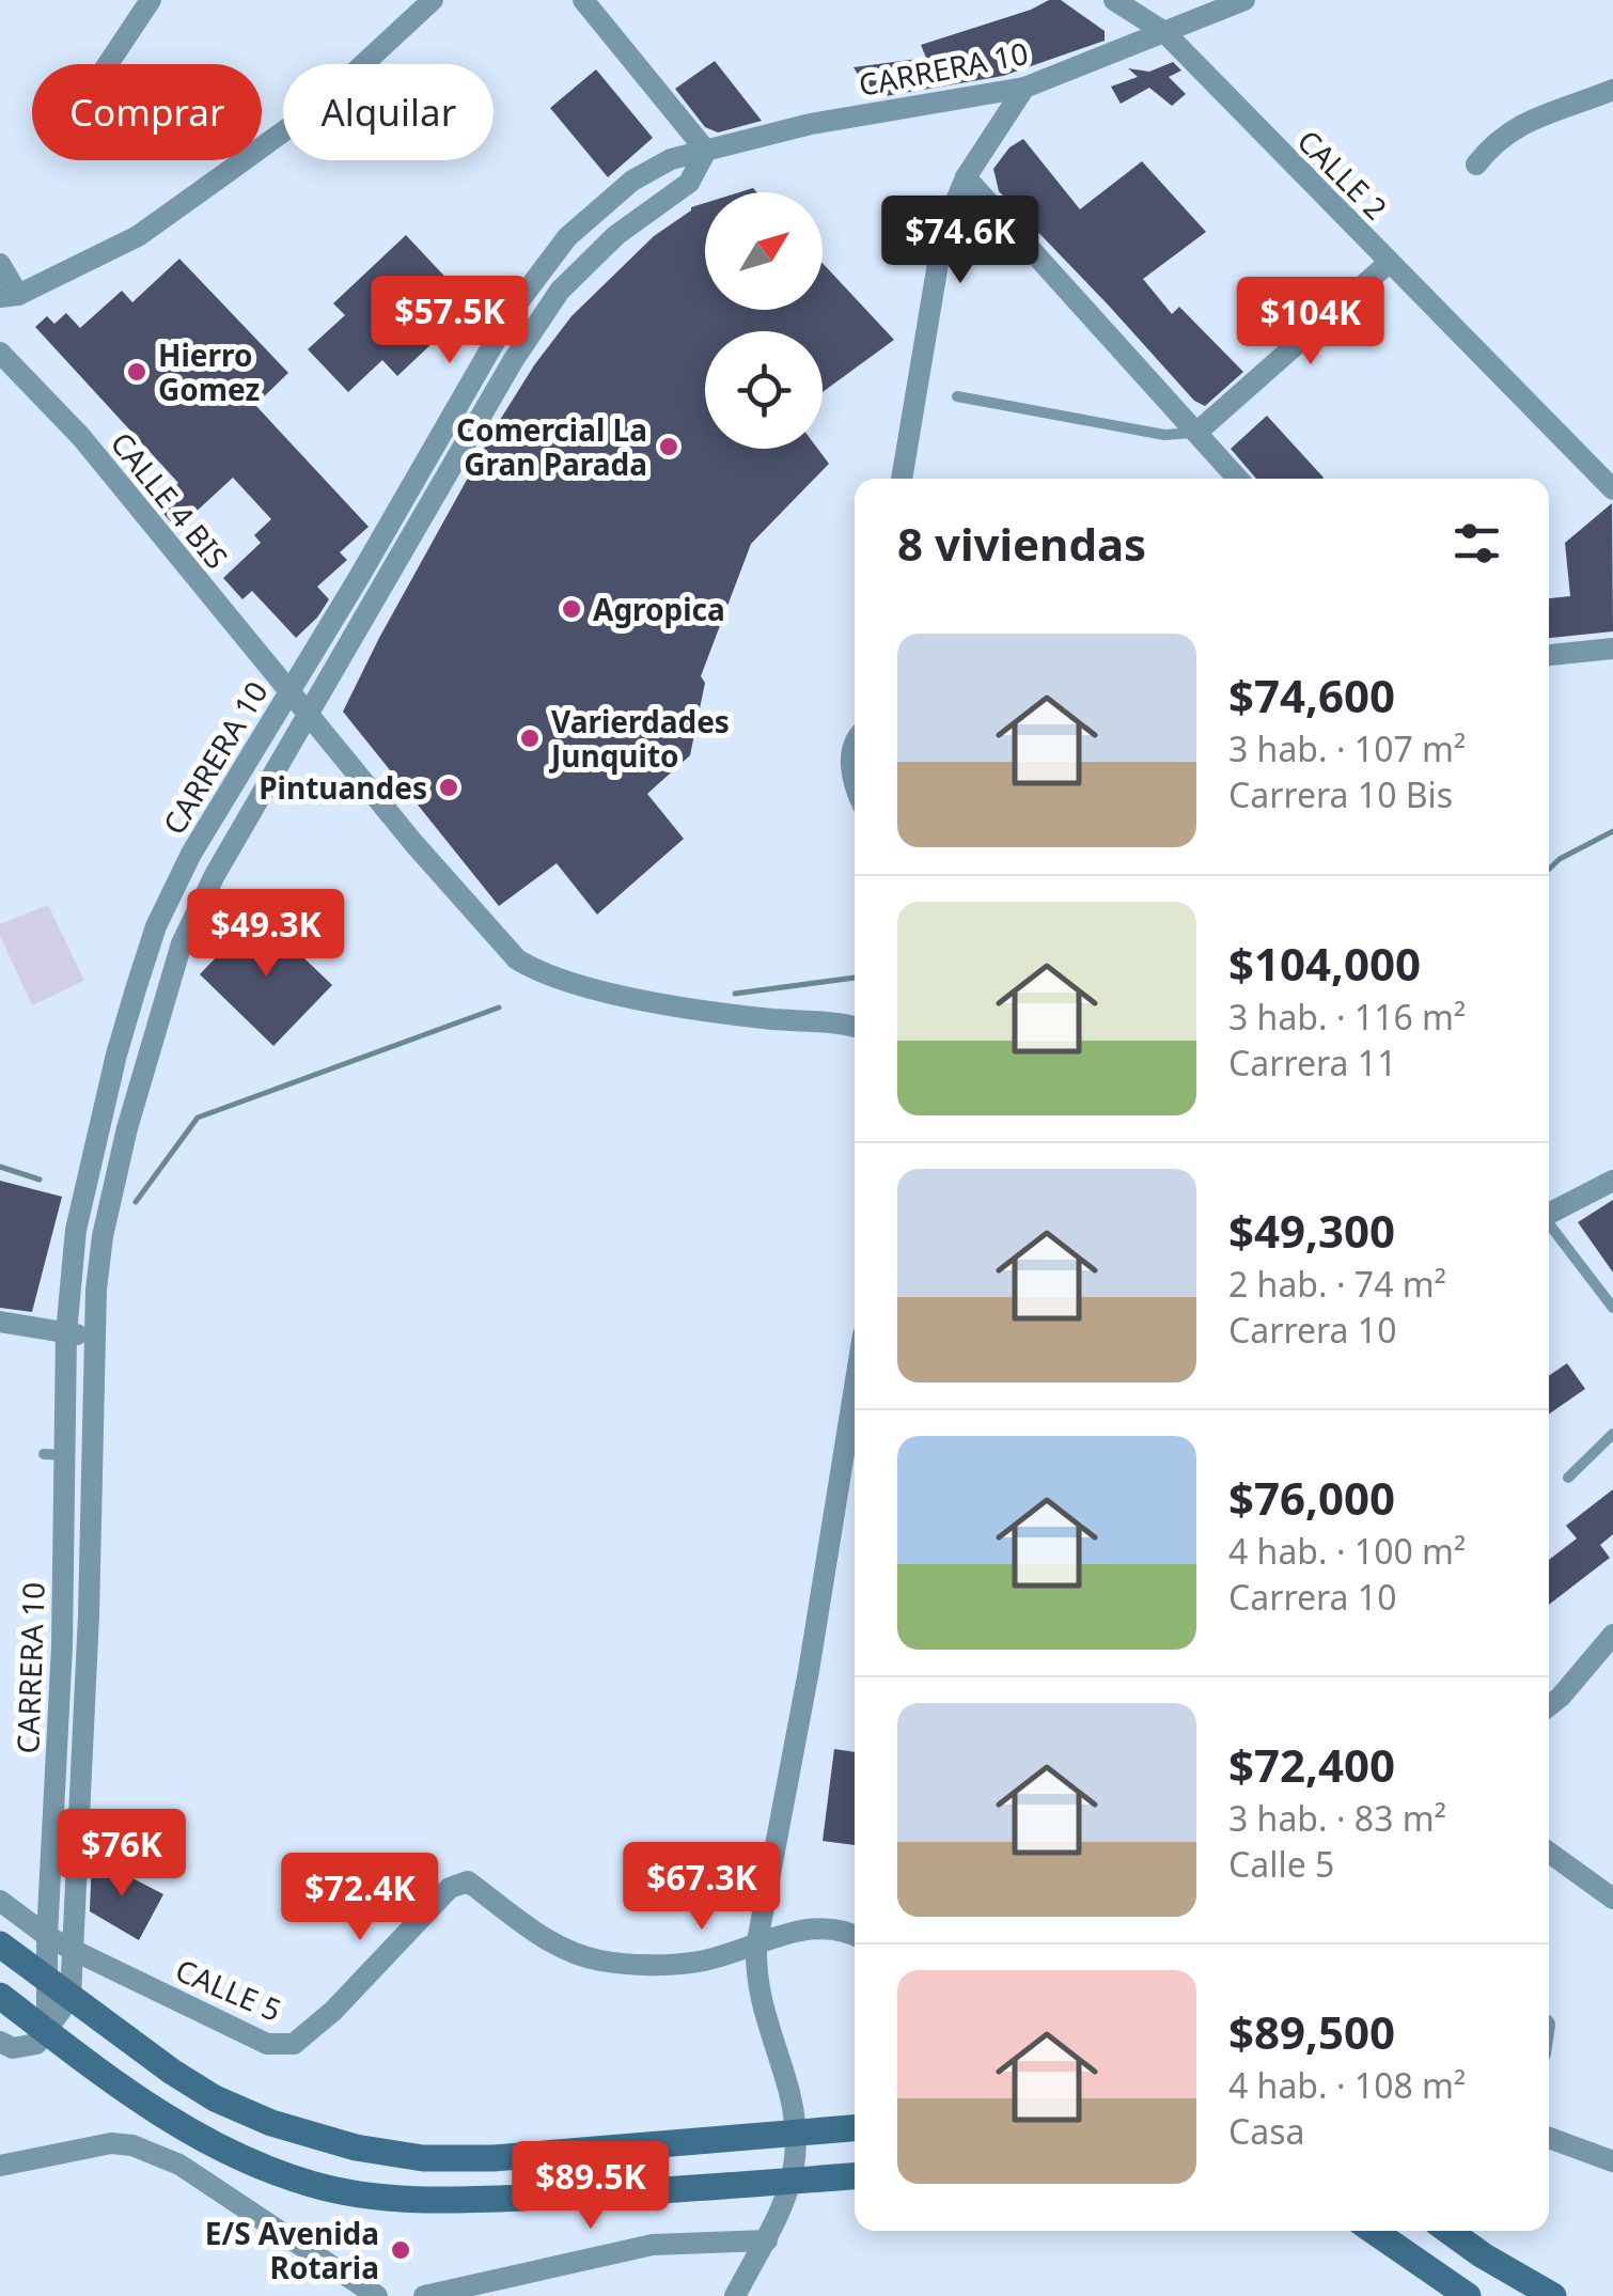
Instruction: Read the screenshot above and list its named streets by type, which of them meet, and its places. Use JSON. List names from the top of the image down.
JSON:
{
  "streets": {
    "street": [
      "CARRERA 10",
      "CALLE 2",
      "CALLE 4 BIS",
      "CALLE 5"
    ]
  },
  "crossings": [
    ["CARRERA 10", "CALLE 2"],
    ["CARRERA 10", "CALLE 4 BIS"],
    ["CARRERA 10", "CALLE 5"]
  ],
  "places": [
    "Hierro Gomez",
    "Comercial La Gran Parada",
    "Agropica",
    "Varierdades Junquito",
    "Pintuandes",
    "E/S Avenida Rotaria"
  ],
  "north": "top right",
  "page": {
    "chip": ["Comprar", "Alquilar"],
    "price": [
      "$74.6K",
      "$57.5K",
      "$104K",
      "$49.3K",
      "$76K",
      "$67.3K",
      "$72.4K",
      "$89.5K"
    ],
    "heading": "8 viviendas",
    "list": [
      {
        "name": "$74,600",
        "note": "3 hab. · 107 m² · Carrera 10 Bis"
      },
      {
        "name": "$104,000",
        "note": "3 hab. · 116 m² · Carrera 11"
      },
      {
        "name": "$49,300",
        "note": "2 hab. · 74 m² · Carrera 10"
      },
      {
        "name": "$76,000",
        "note": "4 hab. · 100 m² · Carrera 10"
      },
      {
        "name": "$72,400",
        "note": "3 hab. · 83 m² · Calle 5"
      },
      {
        "name": "$89,500",
        "note": "4 hab. · 108 m² · Casa"
      }
    ]
  }
}
